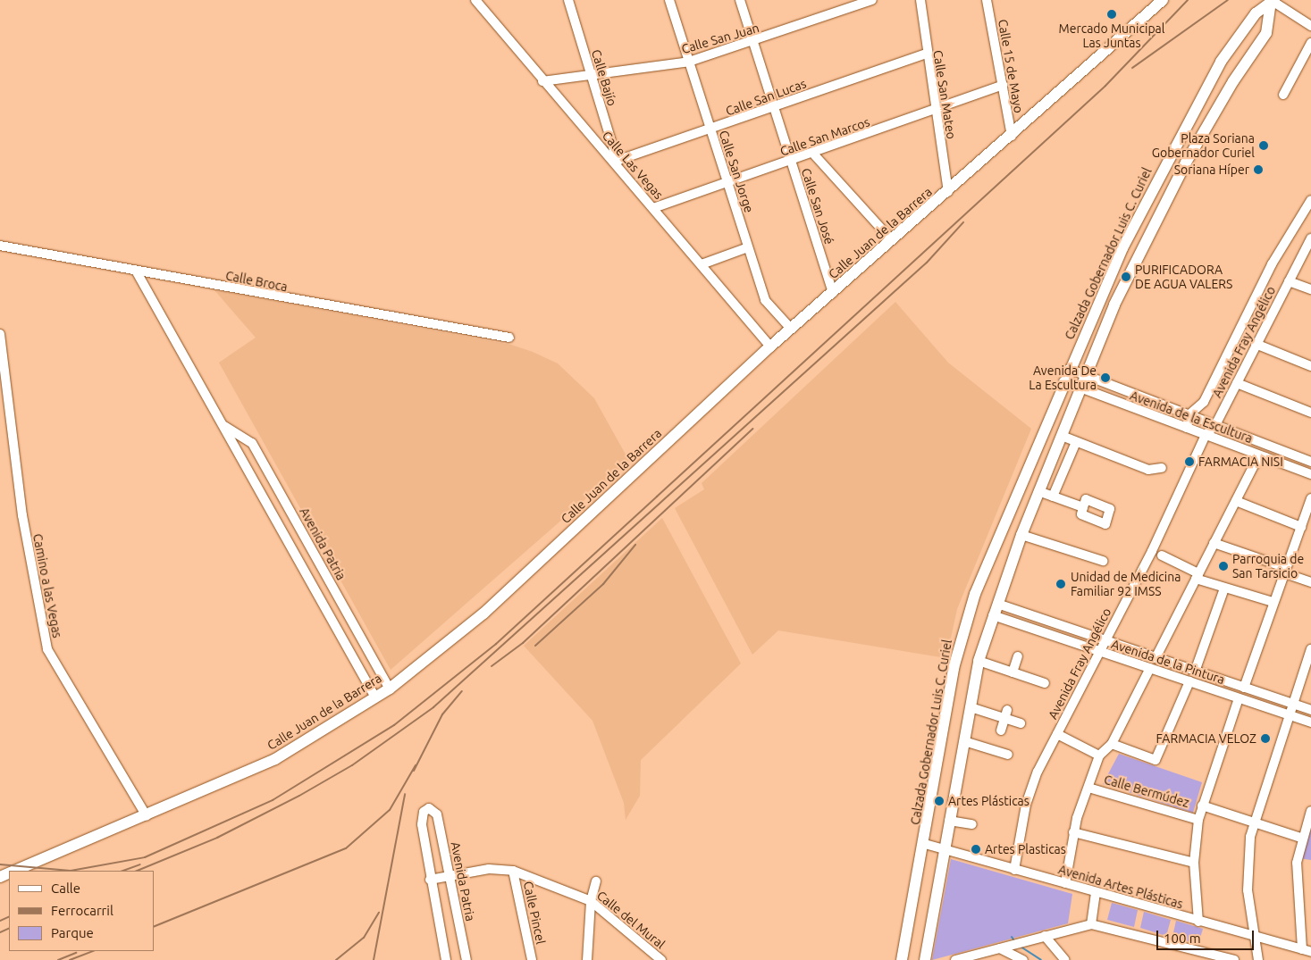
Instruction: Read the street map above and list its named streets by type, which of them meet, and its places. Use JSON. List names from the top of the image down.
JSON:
{
  "streets": {
    "main road": ["Calle Juan de la Barrera", "Calzada Gobernador Luis C. Curiel"],
    "street": [
      "Calle San Juan",
      "Calle 15 de Mayo",
      "Calle Bajío",
      "Calle San Mateo",
      "Calle San Lucas",
      "Calle San Marcos",
      "Calle Las Vegas",
      "Calle San Jorge",
      "Calle San José",
      "Calle Broca",
      "Avenida Fray Angélico",
      "Avenida de la Escultura",
      "Avenida Patria",
      "Camino a las Vegas",
      "Avenida de la Pintura",
      "Calle Bermúdez",
      "Avenida Artes Plásticas",
      "Calle Pincel",
      "Calle del Mural"
    ]
  },
  "crossings": [
    ["Calle San Juan", "Calle Bajío"],
    ["Calle San Juan", "Calle Las Vegas"],
    ["Calle San Juan", "Calle San Jorge"],
    ["Calle San Juan", "Calle San José"],
    ["Calle 15 de Mayo", "Calle San Marcos"],
    ["Calle 15 de Mayo", "Calle Juan de la Barrera"],
    ["Calle Bajío", "Calle San Lucas"],
    ["Calle Bajío", "Calle Las Vegas"],
    ["Calle San Mateo", "Calle San Lucas"],
    ["Calle San Mateo", "Calle San Marcos"],
    ["Calle San Mateo", "Calle Juan de la Barrera"],
    ["Calle San Lucas", "Calle Las Vegas"],
    ["Calle San Lucas", "Calle San Jorge"],
    ["Calle San Lucas", "Calle San José"],
    ["Calle San Marcos", "Calle Las Vegas"],
    ["Calle San Marcos", "Calle San Jorge"],
    ["Calle San Marcos", "Calle San José"],
    ["Calle Las Vegas", "Calle Juan de la Barrera"],
    ["Calle San Jorge", "Calle Juan de la Barrera"],
    ["Calle San José", "Calle Juan de la Barrera"],
    ["Calle Juan de la Barrera", "Avenida Patria"],
    ["Calle Juan de la Barrera", "Camino a las Vegas"],
    ["Calzada Gobernador Luis C. Curiel", "Avenida de la Escultura"],
    ["Calzada Gobernador Luis C. Curiel", "Avenida Artes Plásticas"],
    ["Avenida Fray Angélico", "Avenida de la Escultura"],
    ["Avenida Fray Angélico", "Avenida de la Pintura"],
    ["Avenida Fray Angélico", "Avenida Artes Plásticas"],
    ["Avenida Patria", "Calle del Mural"],
    ["Calle Pincel", "Calle del Mural"]
  ],
  "places": [
    "Mercado Municipal Las Juntas",
    "Plaza Soriana Gobernador Curiel",
    "Soriana Híper",
    "PURIFICADORA DE AGUA VALERS",
    "Avenida De La Escultura",
    "FARMACIA NISI",
    "Parroquia de San Tarsicio",
    "Unidad de Medicina Familiar 92 IMSS",
    "FARMACIA VELOZ",
    "Artes Plásticas",
    "Artes Plasticas"
  ],
  "legend": ["Calle", "Ferrocarril", "Parque"],
  "scale_bar": "100 m"
}
